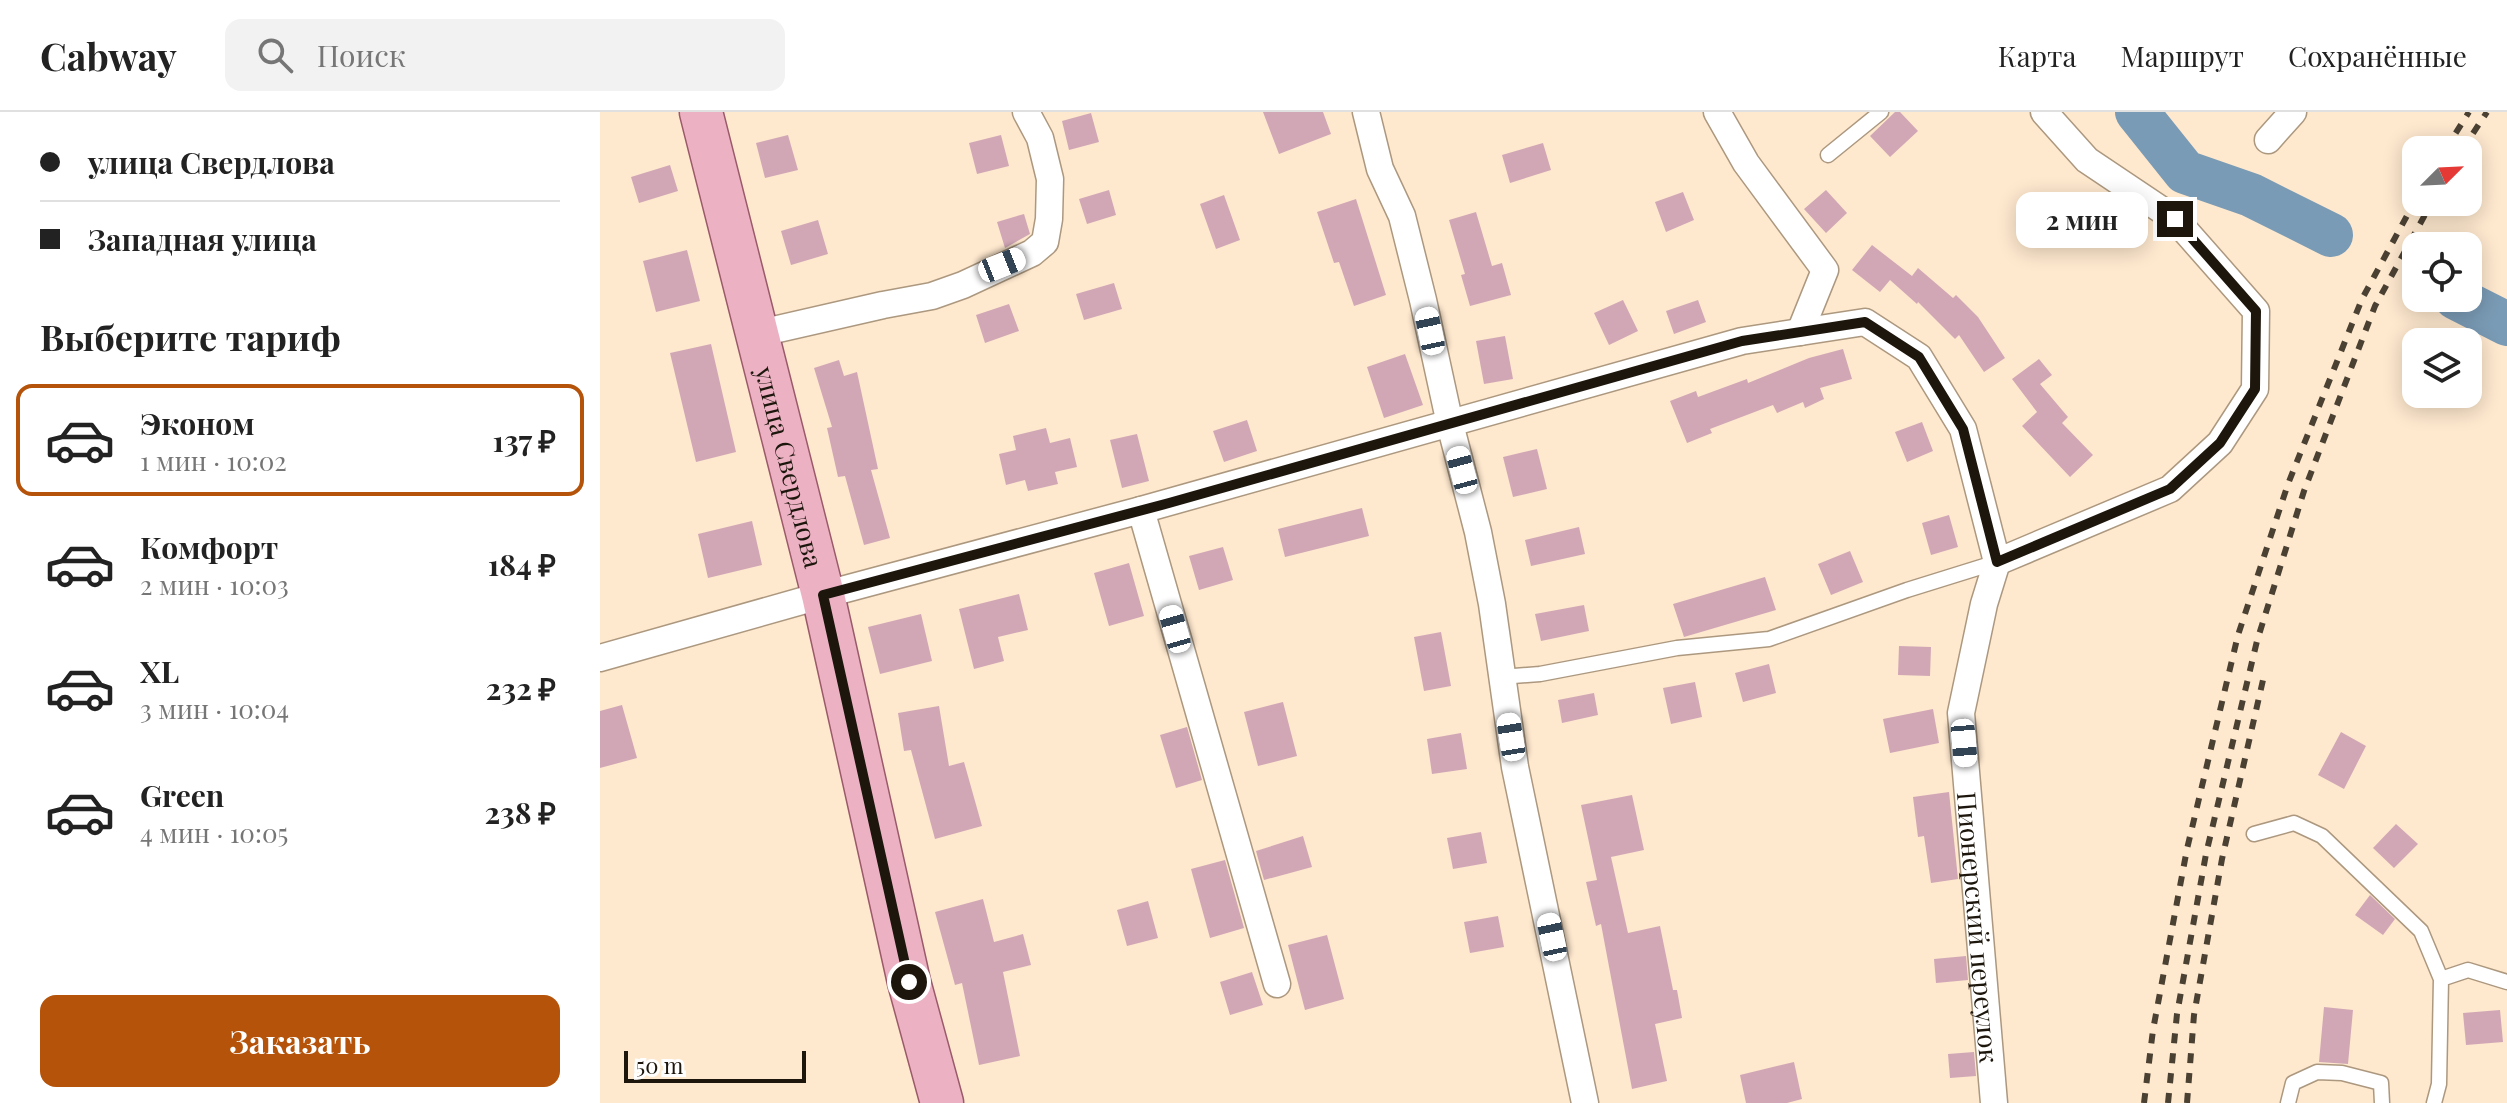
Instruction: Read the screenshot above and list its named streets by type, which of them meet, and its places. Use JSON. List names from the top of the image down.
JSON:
{
  "streets": {
    "main road": ["улица Свердлова"],
    "street": ["Пионерский переулок"]
  },
  "scale_bar": "50 m",
  "north": "top right",
  "page": {
    "header": "Cabway",
    "search": "Поиск",
    "nav": ["Карта", "Маршрут", "Сохранённые"],
    "banner": ["улица Свердлова", "Западная улица"],
    "bubble": "2 мин",
    "heading": "Выберите тариф",
    "list": [
      {
        "name": "Эконом",
        "note": "1 мин · 10:02",
        "value": "137 ₽"
      },
      {
        "name": "Комфорт",
        "note": "2 мин · 10:03",
        "value": "184 ₽"
      },
      {
        "name": "XL",
        "note": "3 мин · 10:04",
        "value": "232 ₽"
      },
      {
        "name": "Green",
        "note": "4 мин · 10:05",
        "value": "238 ₽"
      }
    ],
    "buttons": "Заказать",
    "scale": "50 m"
  }
}
